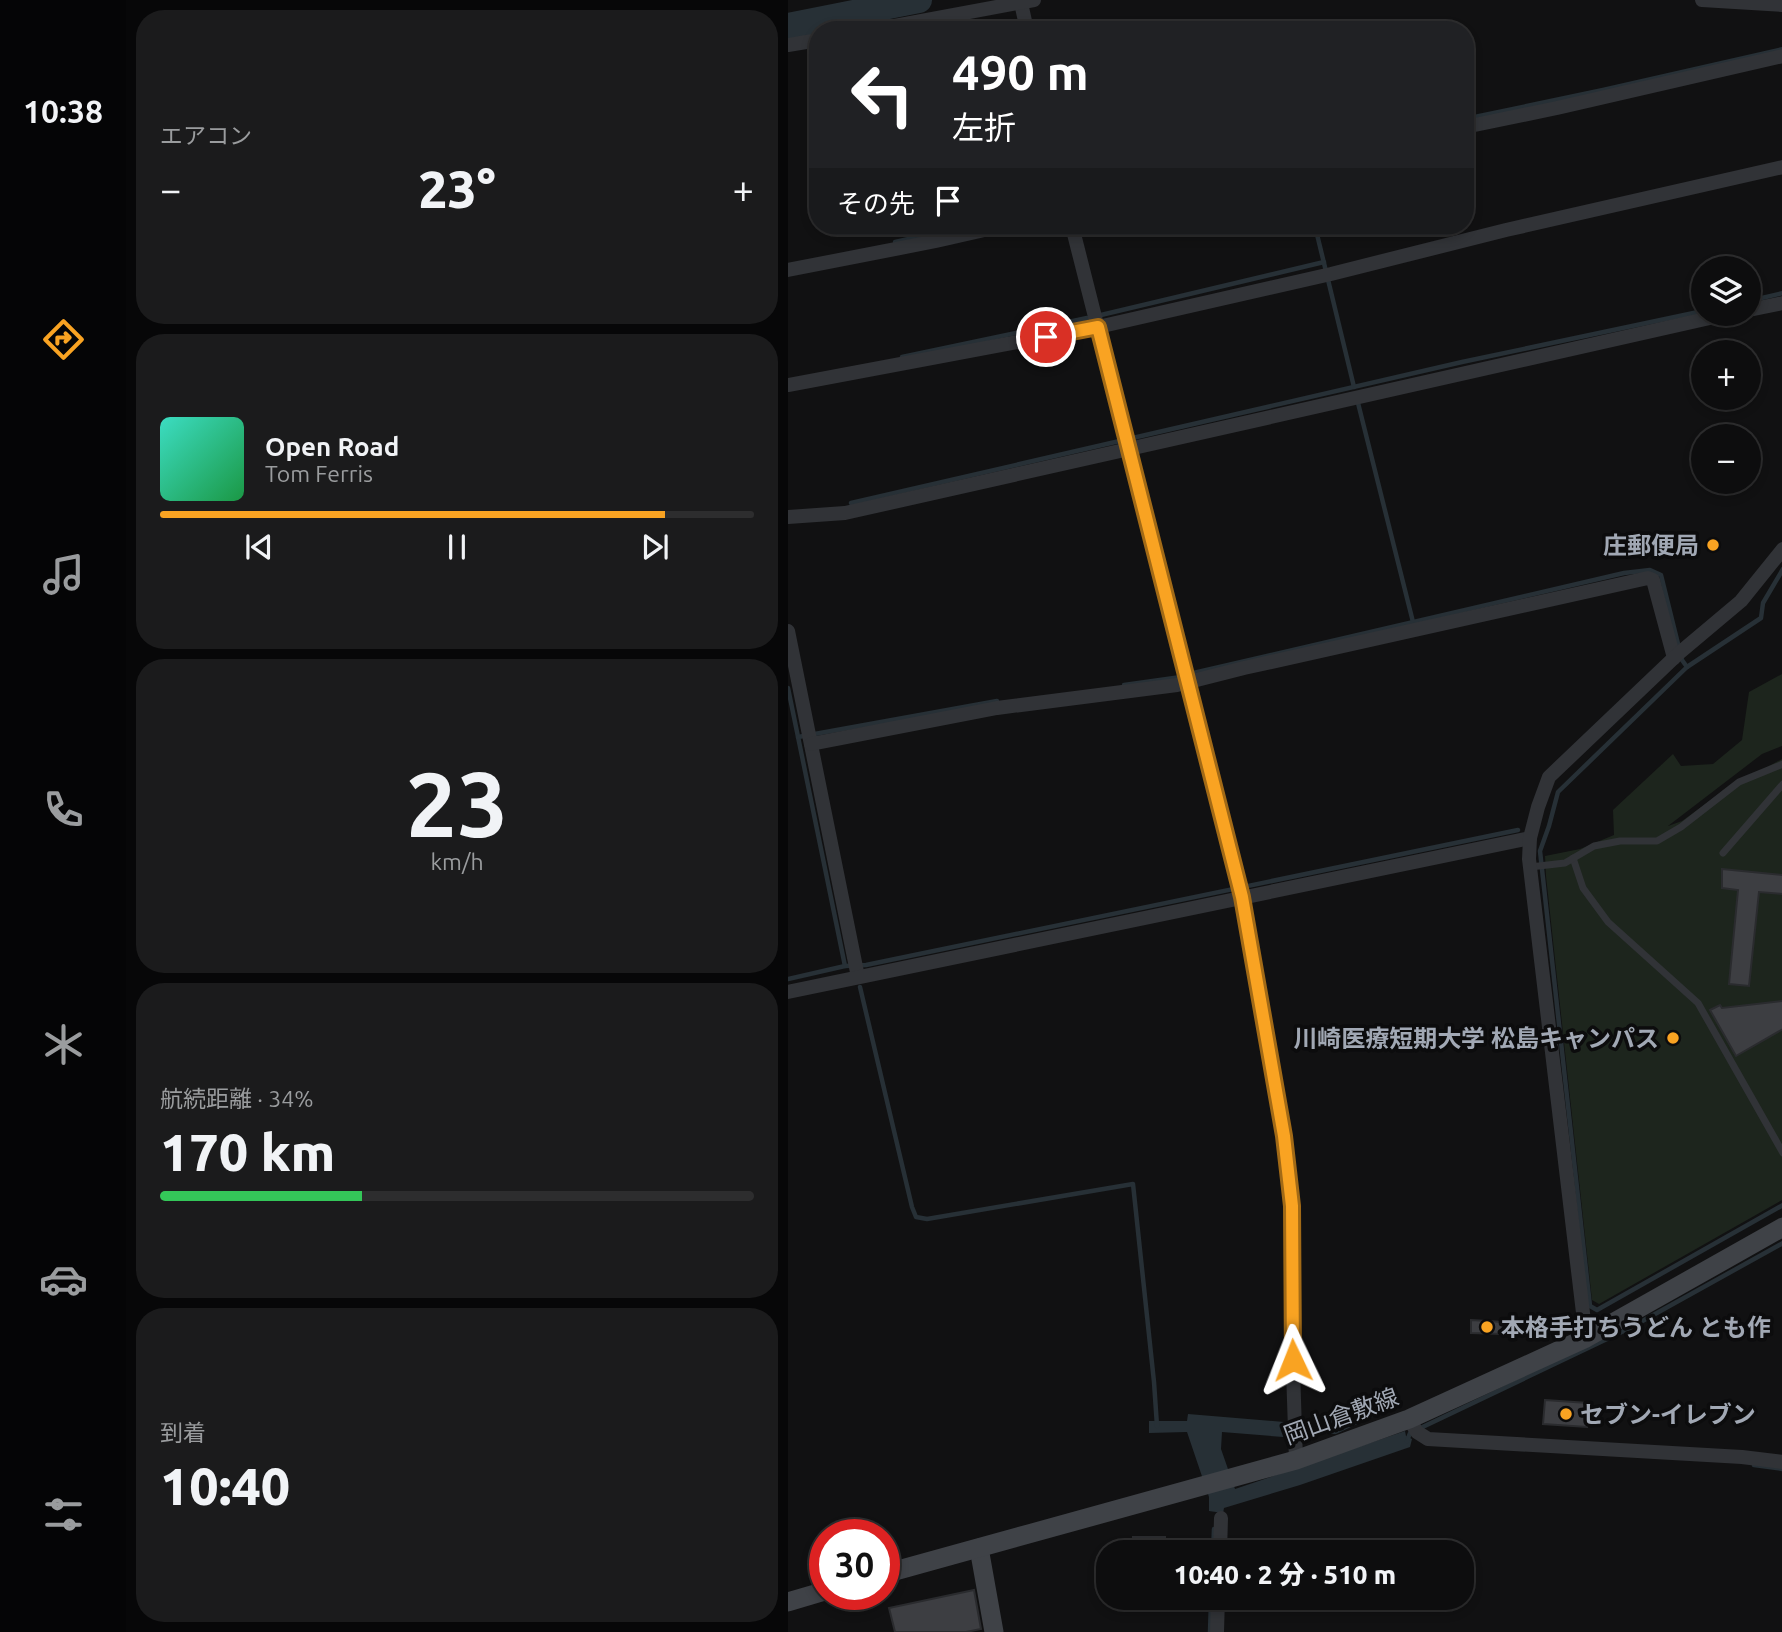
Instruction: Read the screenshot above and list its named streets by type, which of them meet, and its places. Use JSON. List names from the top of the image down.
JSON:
{
  "streets": {
    "main road": ["岡山倉敷線"]
  },
  "places": [
    "庄郵便局",
    "川崎医療短期大学 松島キャンパス",
    "本格手打ちうどん とも作",
    "セブン-イレブン"
  ],
  "page": {
    "tabs": "10:38",
    "tile": [
      "エアコン",
      ["23", "km/h"],
      ["航続距離 · 34%", "170 km"],
      ["到着", "10:40"]
    ],
    "turn": ["490 m", "左折"],
    "heat": ["−", "23°", "+"],
    "then": "その先",
    "map_buttons": ["+", "−"],
    "song": ["Open Road", "Tom Ferris"],
    "limit": "30",
    "trip": "10:40 · 2 分 · 510 m"
  }
}
